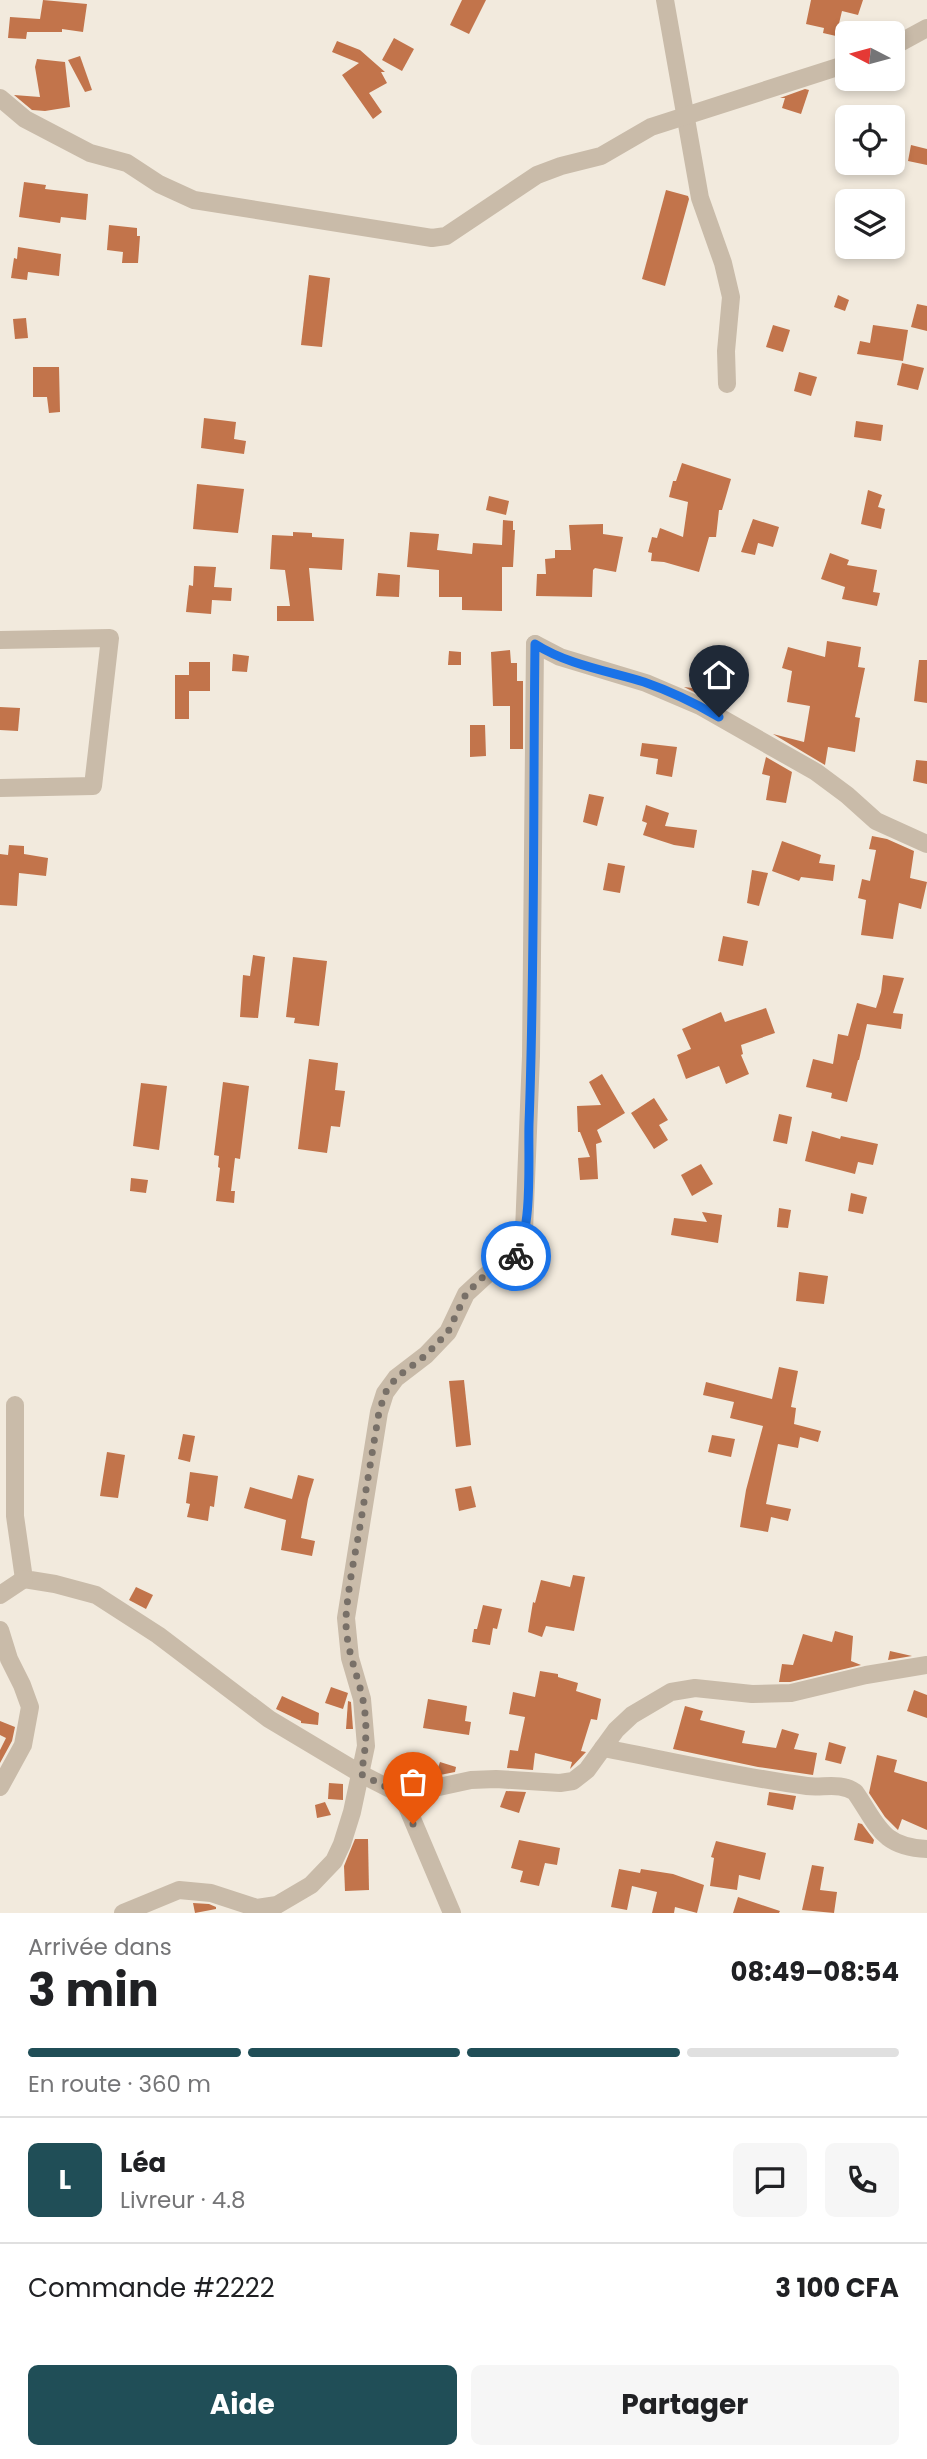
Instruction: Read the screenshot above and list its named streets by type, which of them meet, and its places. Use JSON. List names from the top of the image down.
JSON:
{
  "north": "left",
  "page": {
    "heading": ["3 min", "Arrivée dans", "08:49–08:54"],
    "panel": [
      "Léa",
      "Livreur · 4.8",
      "Commande #2222",
      "3 100 CFA"
    ],
    "bar": "En route · 360 m",
    "round": "L",
    "buttons": ["Aide", "Partager"]
  }
}
